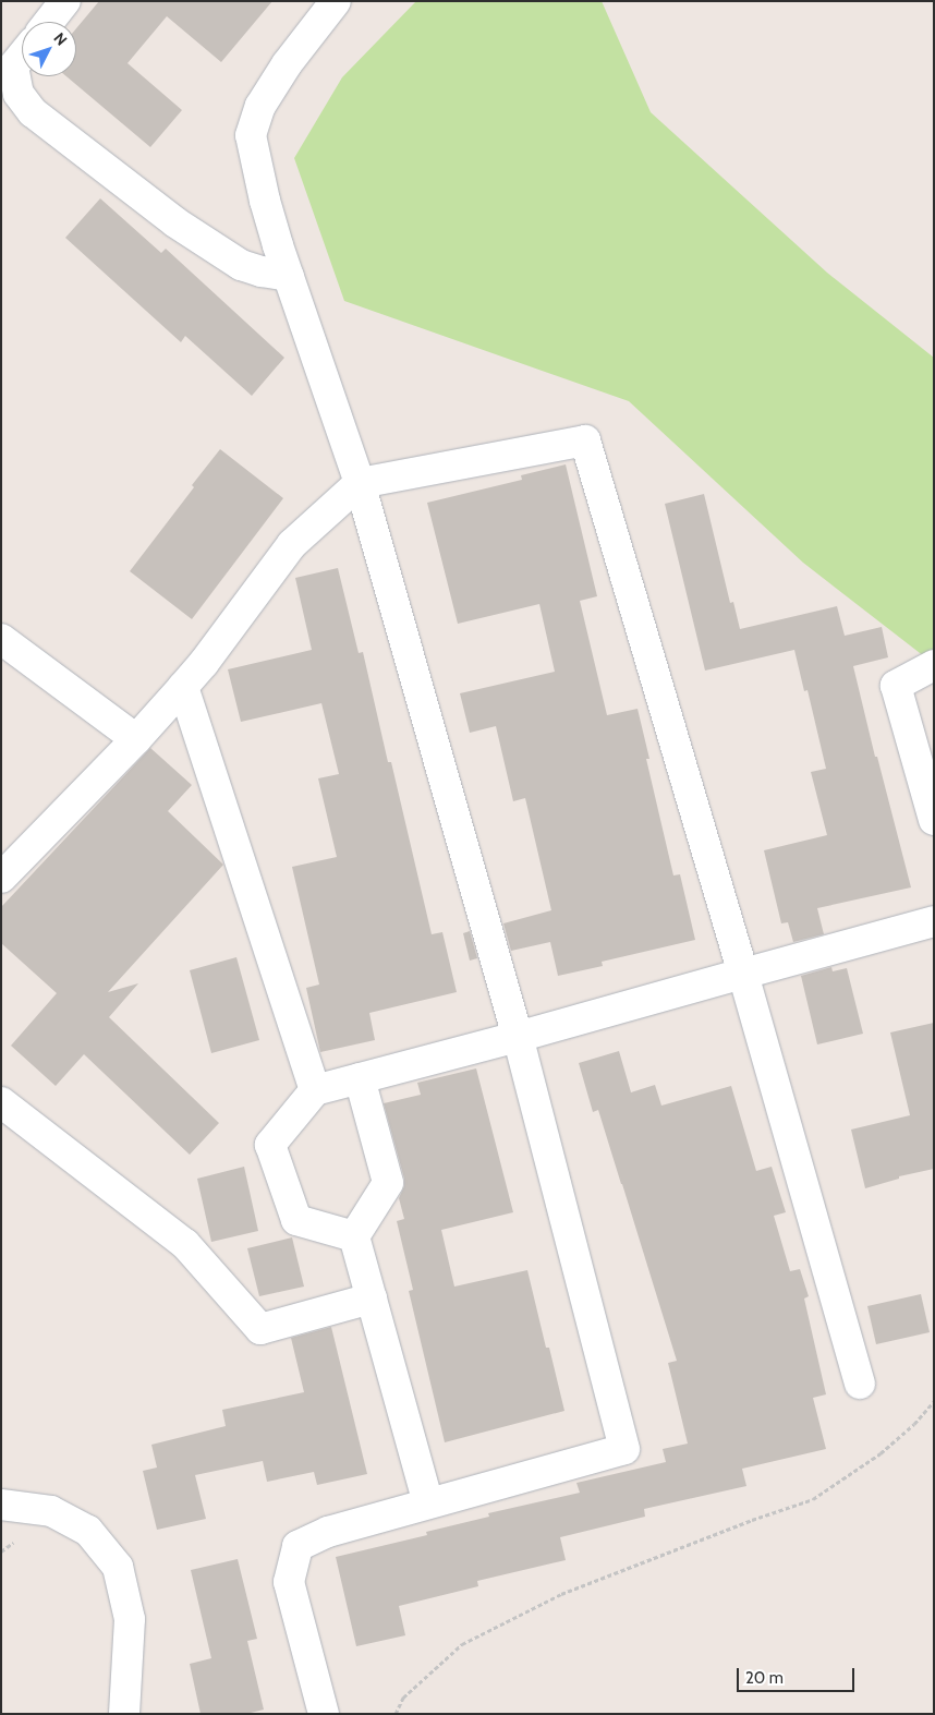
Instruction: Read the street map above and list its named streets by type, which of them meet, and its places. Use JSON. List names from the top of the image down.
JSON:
{
  "scale_bar": "20 m",
  "north": "top right"
}
